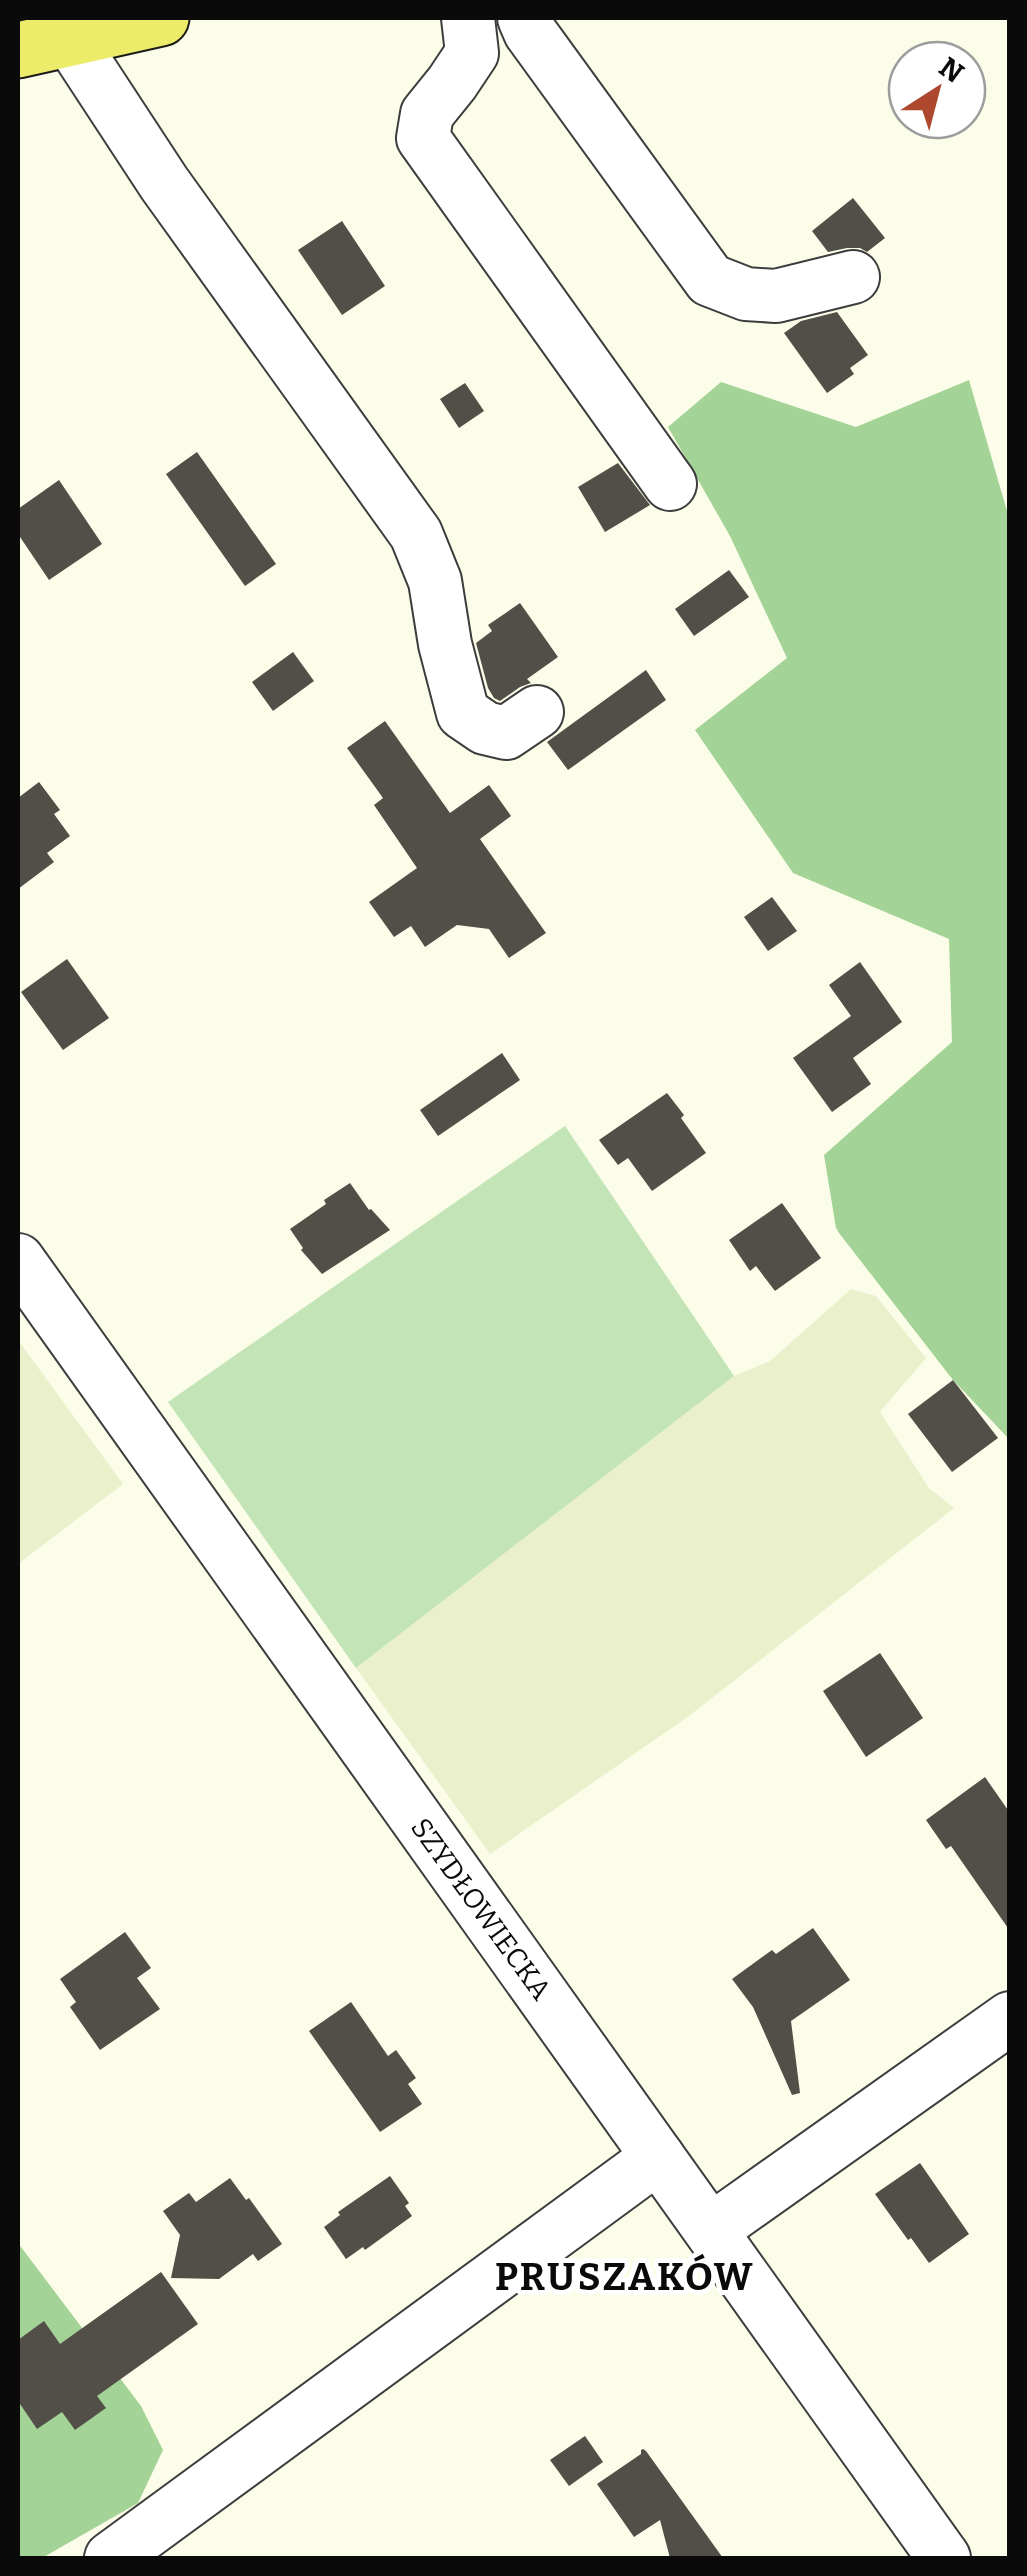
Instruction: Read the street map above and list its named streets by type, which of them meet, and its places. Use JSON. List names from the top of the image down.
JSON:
{
  "streets": {
    "street": ["SZYDŁOWIECKA"]
  },
  "districts": ["PRUSZAKÓW"],
  "north": "top right"
}
